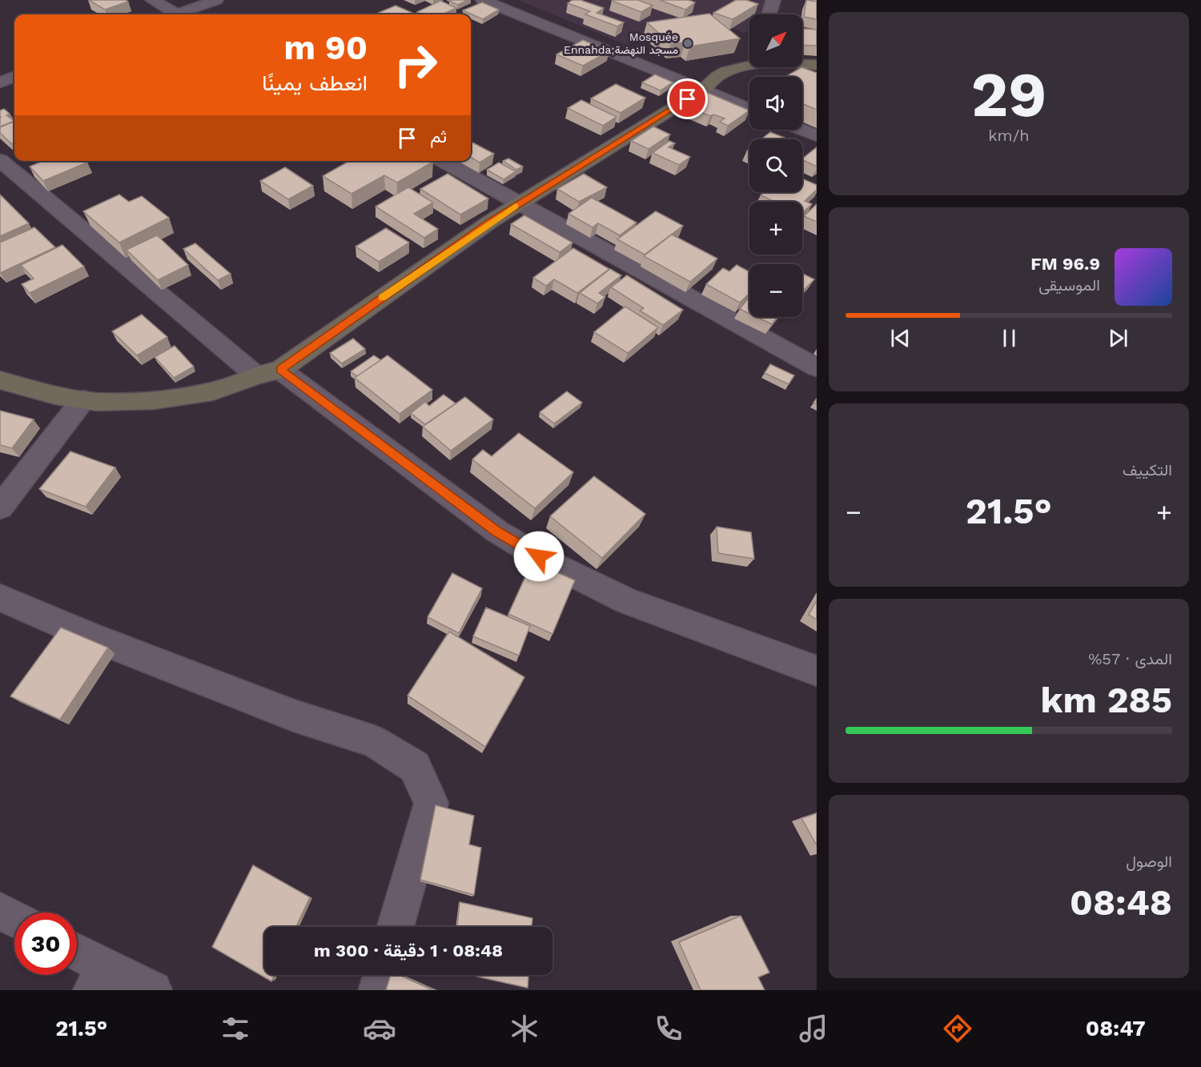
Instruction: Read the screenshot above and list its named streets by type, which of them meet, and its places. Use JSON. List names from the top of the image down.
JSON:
{
  "places": ["Mosquée Ennahda;مسجد النهضة"],
  "north": "top right",
  "page": {
    "tile": [
      ["29", "km/h"],
      "التكييف",
      ["المدى · 57%", "285 km"],
      ["الوصول", "08:48"]
    ],
    "map_buttons": ["+", "−"],
    "turn": ["90 m", "انعطف يمينًا"],
    "then": "ثم",
    "song": ["96.9 FM", "الموسيقى"],
    "heat": ["−", "21.5°", "+"],
    "limit": "30",
    "trip": "08:48 · 1 دقيقة · 300 m",
    "tabs": ["08:47", "21.5°"]
  }
}
